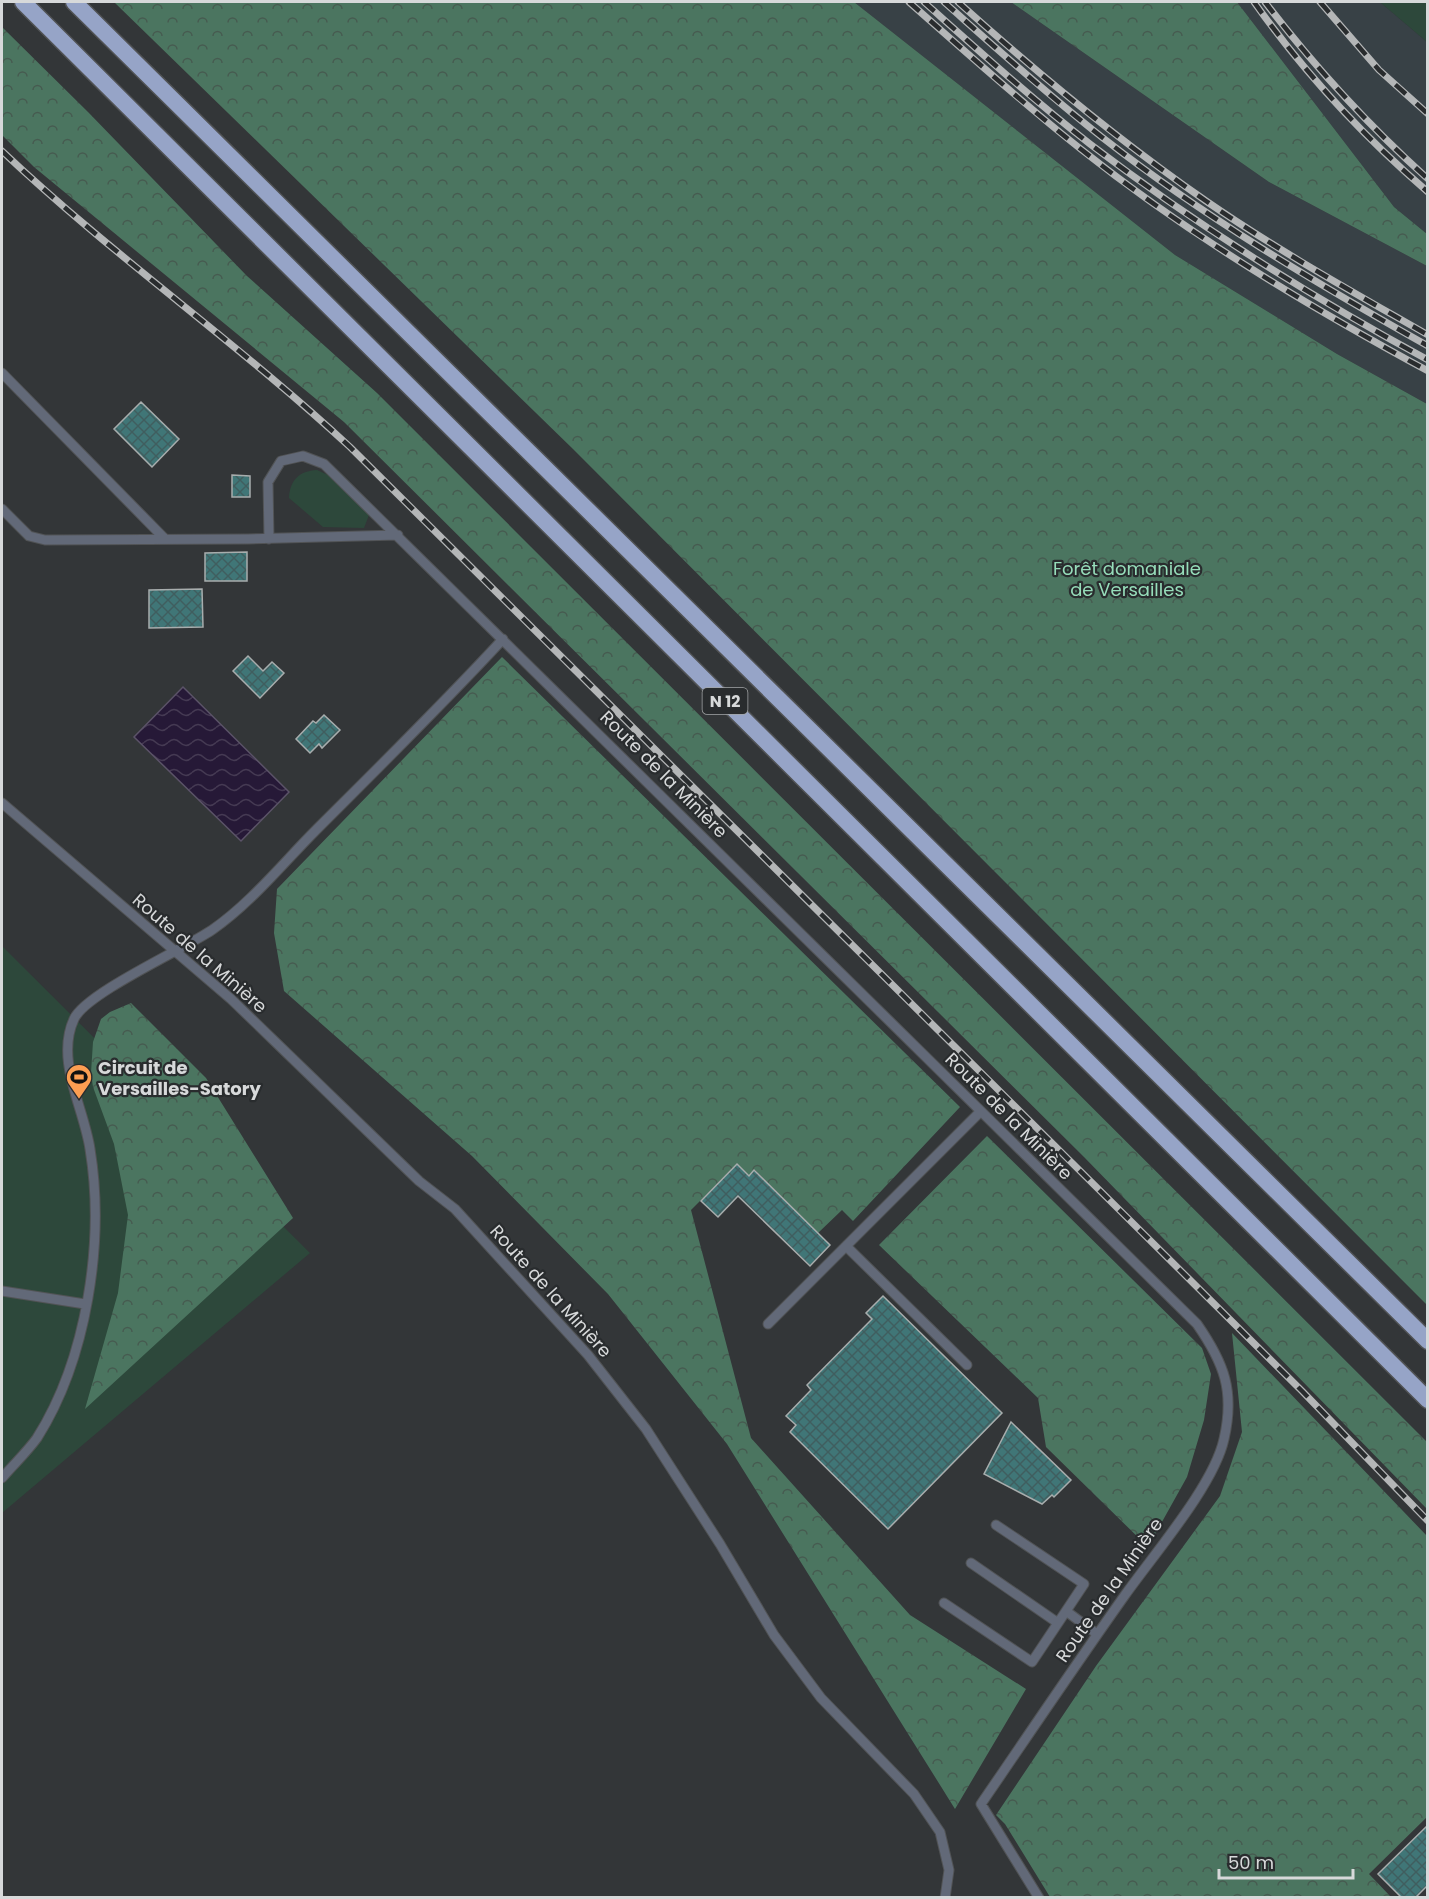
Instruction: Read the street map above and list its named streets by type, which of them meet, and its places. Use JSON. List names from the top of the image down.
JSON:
{
  "streets": {
    "highway": ["N 12"],
    "lane": ["Route de la Minière"]
  },
  "parks": ["Forêt domaniale de Versailles"],
  "places": {
    "sports": ["Circuit de Versailles-Satory"]
  },
  "scale_bar": "50 m"
}
